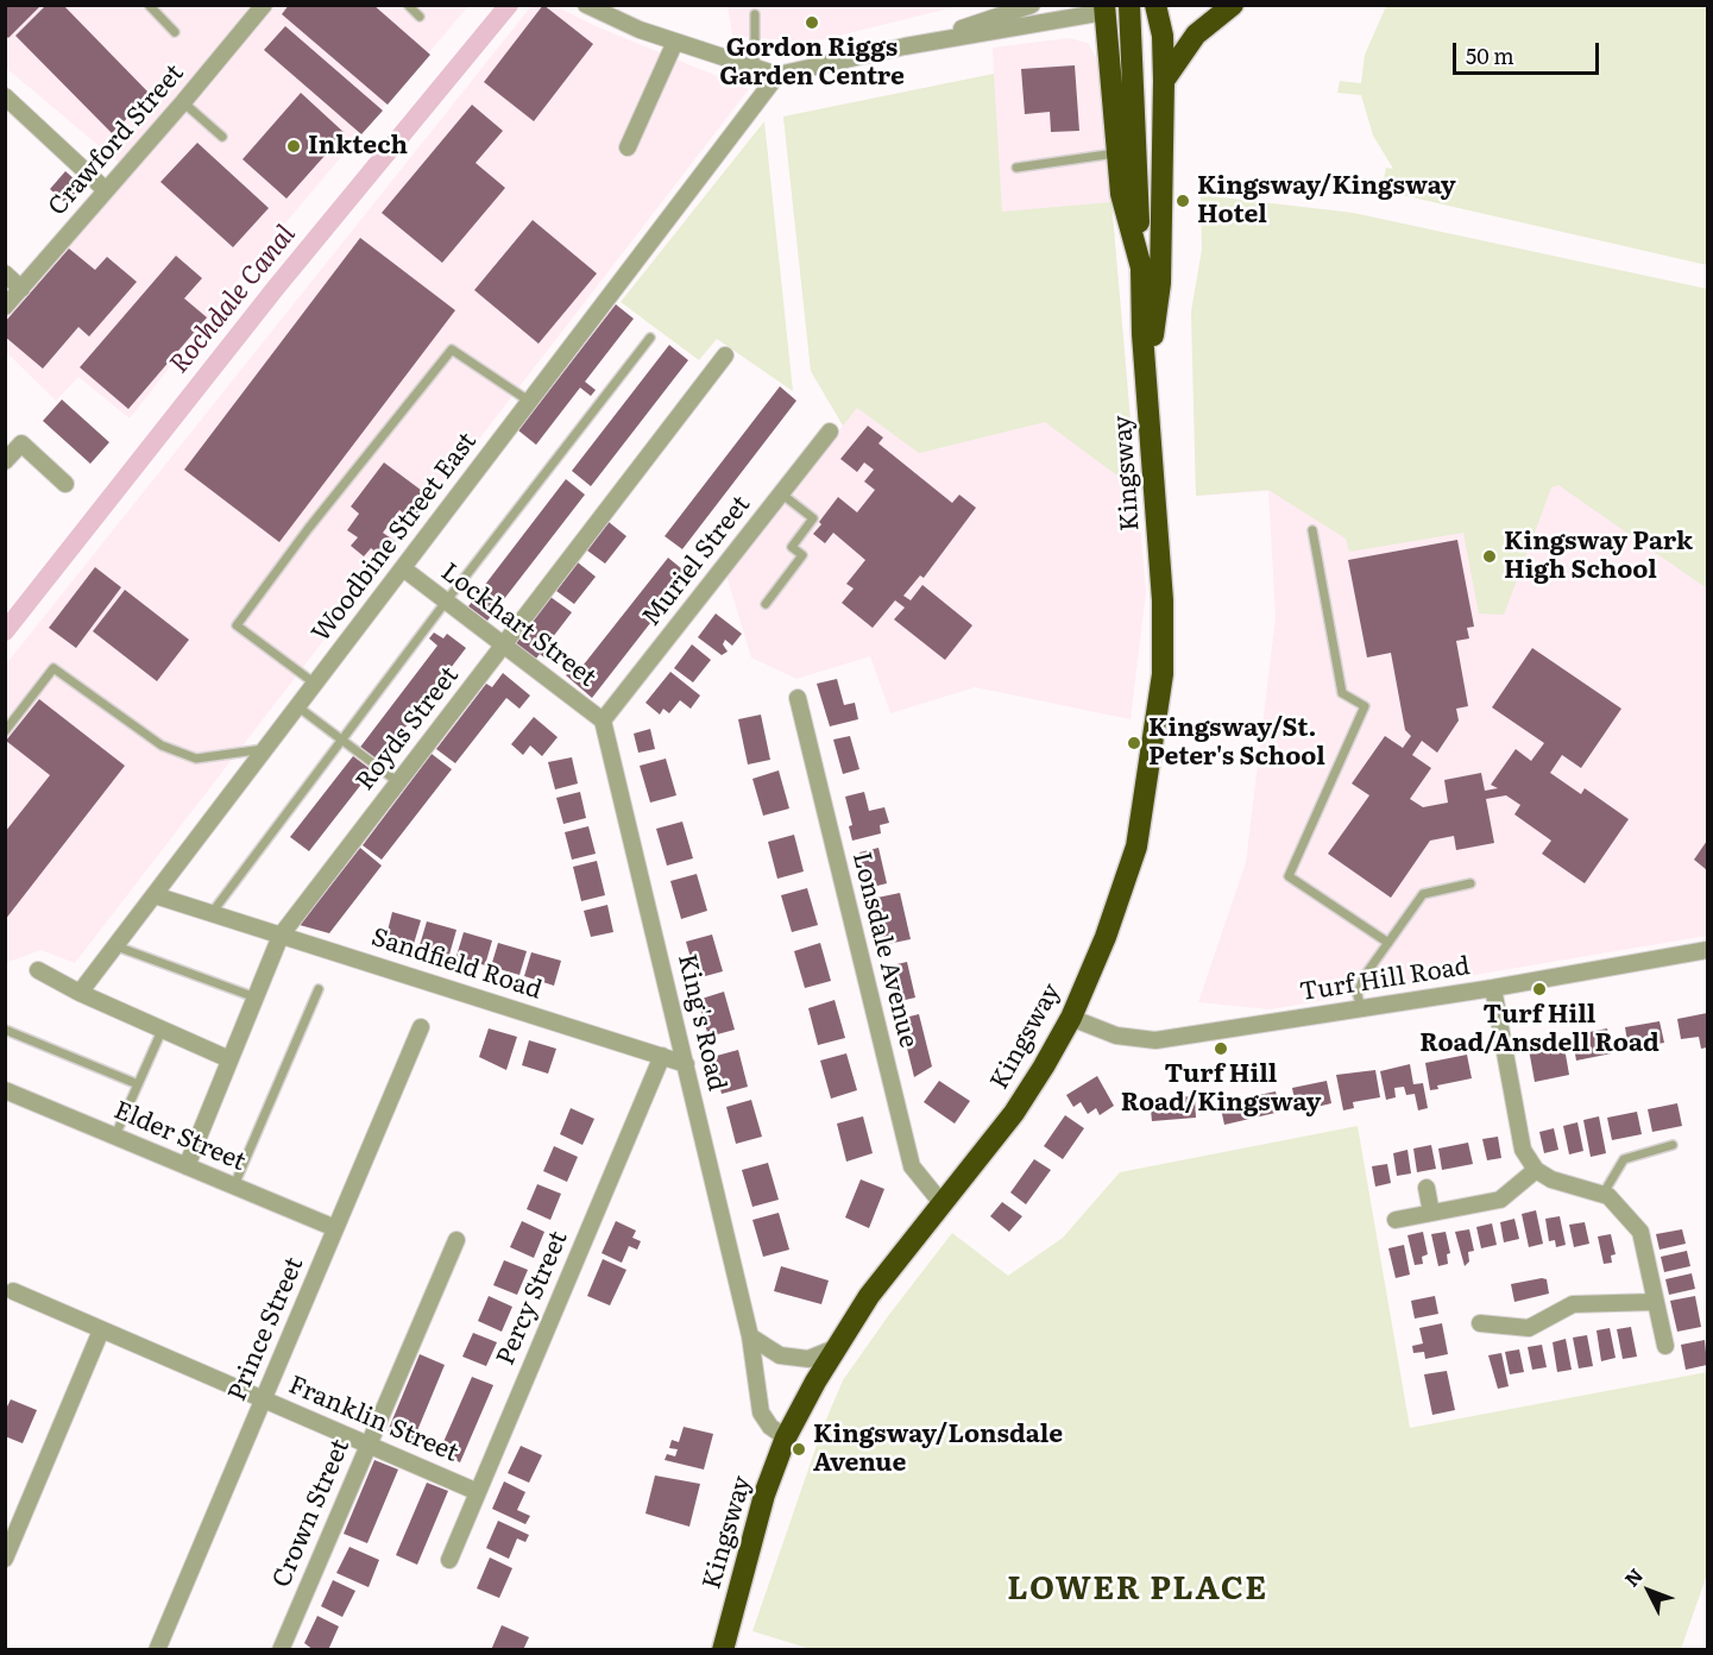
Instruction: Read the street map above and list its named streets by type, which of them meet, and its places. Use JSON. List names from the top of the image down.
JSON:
{
  "streets": {
    "highway": ["Kingsway"],
    "street": [
      "Crawford Street",
      "Woodbine Street East",
      "Muriel Street",
      "Lockhart Street",
      "Royds Street",
      "Lonsdale Avenue",
      "Sandfield Road",
      "Turf Hill Road",
      "King's Road",
      "Elder Street",
      "Percy Street",
      "Prince Street",
      "Franklin Street",
      "Crown Street"
    ]
  },
  "crossings": [
    ["Kingsway", "Lonsdale Avenue"],
    ["Kingsway", "Turf Hill Road"],
    ["Kingsway", "King's Road"],
    ["Woodbine Street East", "Lockhart Street"],
    ["Woodbine Street East", "Sandfield Road"],
    ["Muriel Street", "Lockhart Street"],
    ["Muriel Street", "King's Road"],
    ["Lockhart Street", "Royds Street"],
    ["Lockhart Street", "King's Road"],
    ["Royds Street", "Sandfield Road"],
    ["Royds Street", "Elder Street"],
    ["Sandfield Road", "King's Road"],
    ["Sandfield Road", "Percy Street"],
    ["Elder Street", "Prince Street"],
    ["Percy Street", "Franklin Street"],
    ["Prince Street", "Franklin Street"],
    ["Franklin Street", "Crown Street"]
  ],
  "districts": ["LOWER PLACE"],
  "water": ["Rochdale Canal"],
  "places": [
    "Gordon Riggs Garden Centre",
    "Inktech",
    "Kingsway/Kingsway Hotel",
    "Kingsway Park High School",
    "Kingsway/St. Peter's School",
    "Turf Hill Road/Ansdell Road",
    "Turf Hill Road/Kingsway",
    "Kingsway/Lonsdale Avenue"
  ],
  "scale_bar": "50 m",
  "north": "top left"
}
